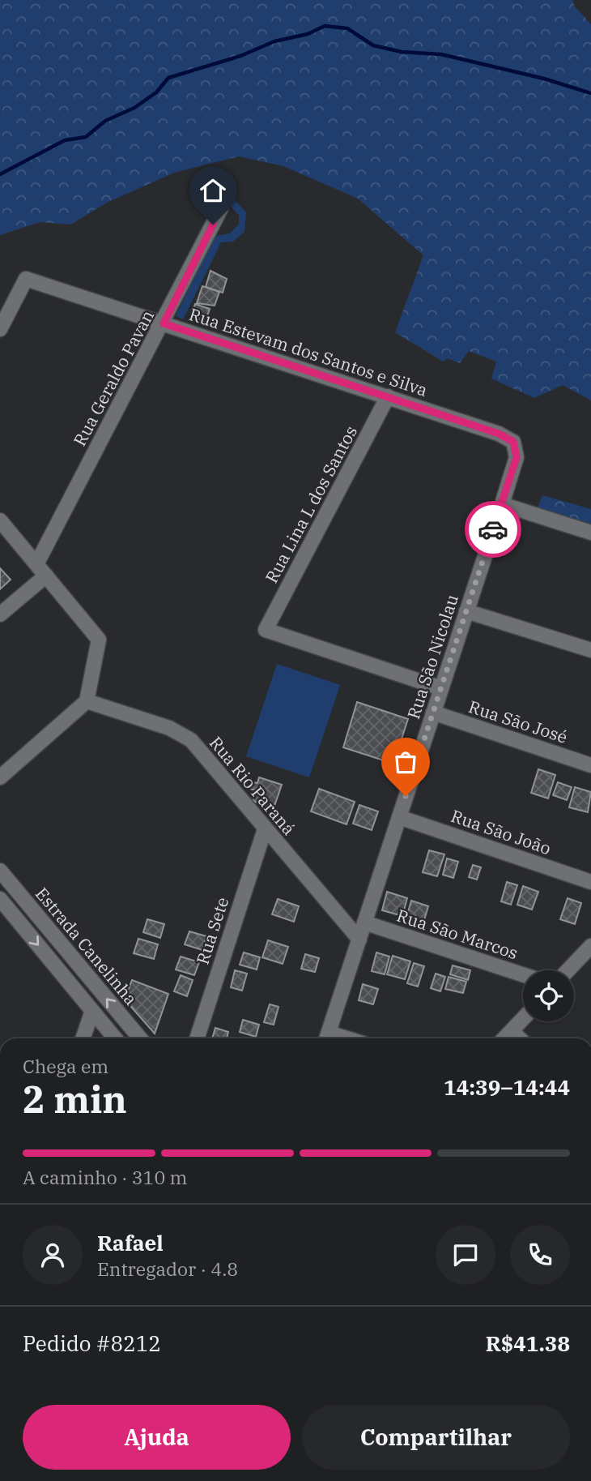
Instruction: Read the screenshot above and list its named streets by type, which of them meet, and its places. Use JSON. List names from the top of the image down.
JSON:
{
  "streets": {
    "street": [
      "Rua Estevam dos Santos e Silva",
      "Rua Geraldo Pavan",
      "Rua Lina L dos Santos",
      "Rua São Nicolau",
      "Rua São José",
      "Rua Rio Paraná",
      "Rua São João",
      "Rua Sete",
      "Rua São Marcos",
      "Estrada Canelinha"
    ]
  },
  "crossings": [
    ["Rua Estevam dos Santos e Silva", "Rua Geraldo Pavan"],
    ["Rua Estevam dos Santos e Silva", "Rua Lina L dos Santos"],
    ["Rua Estevam dos Santos e Silva", "Rua São Nicolau"],
    ["Rua Lina L dos Santos", "Rua São Nicolau"],
    ["Rua São Nicolau", "Rua São José"],
    ["Rua São Nicolau", "Rua Rio Paraná"],
    ["Rua São Nicolau", "Rua São João"],
    ["Rua São Nicolau", "Rua São Marcos"],
    ["Rua Rio Paraná", "Rua Sete"]
  ],
  "page": {
    "heading": ["2 min", "Chega em", "14:39–14:44"],
    "panel": [
      "Rafael",
      "Entregador · 4.8",
      "Pedido #8212",
      "R$41.38"
    ],
    "bar": "A caminho · 310 m",
    "buttons": ["Ajuda", "Compartilhar"]
  }
}
